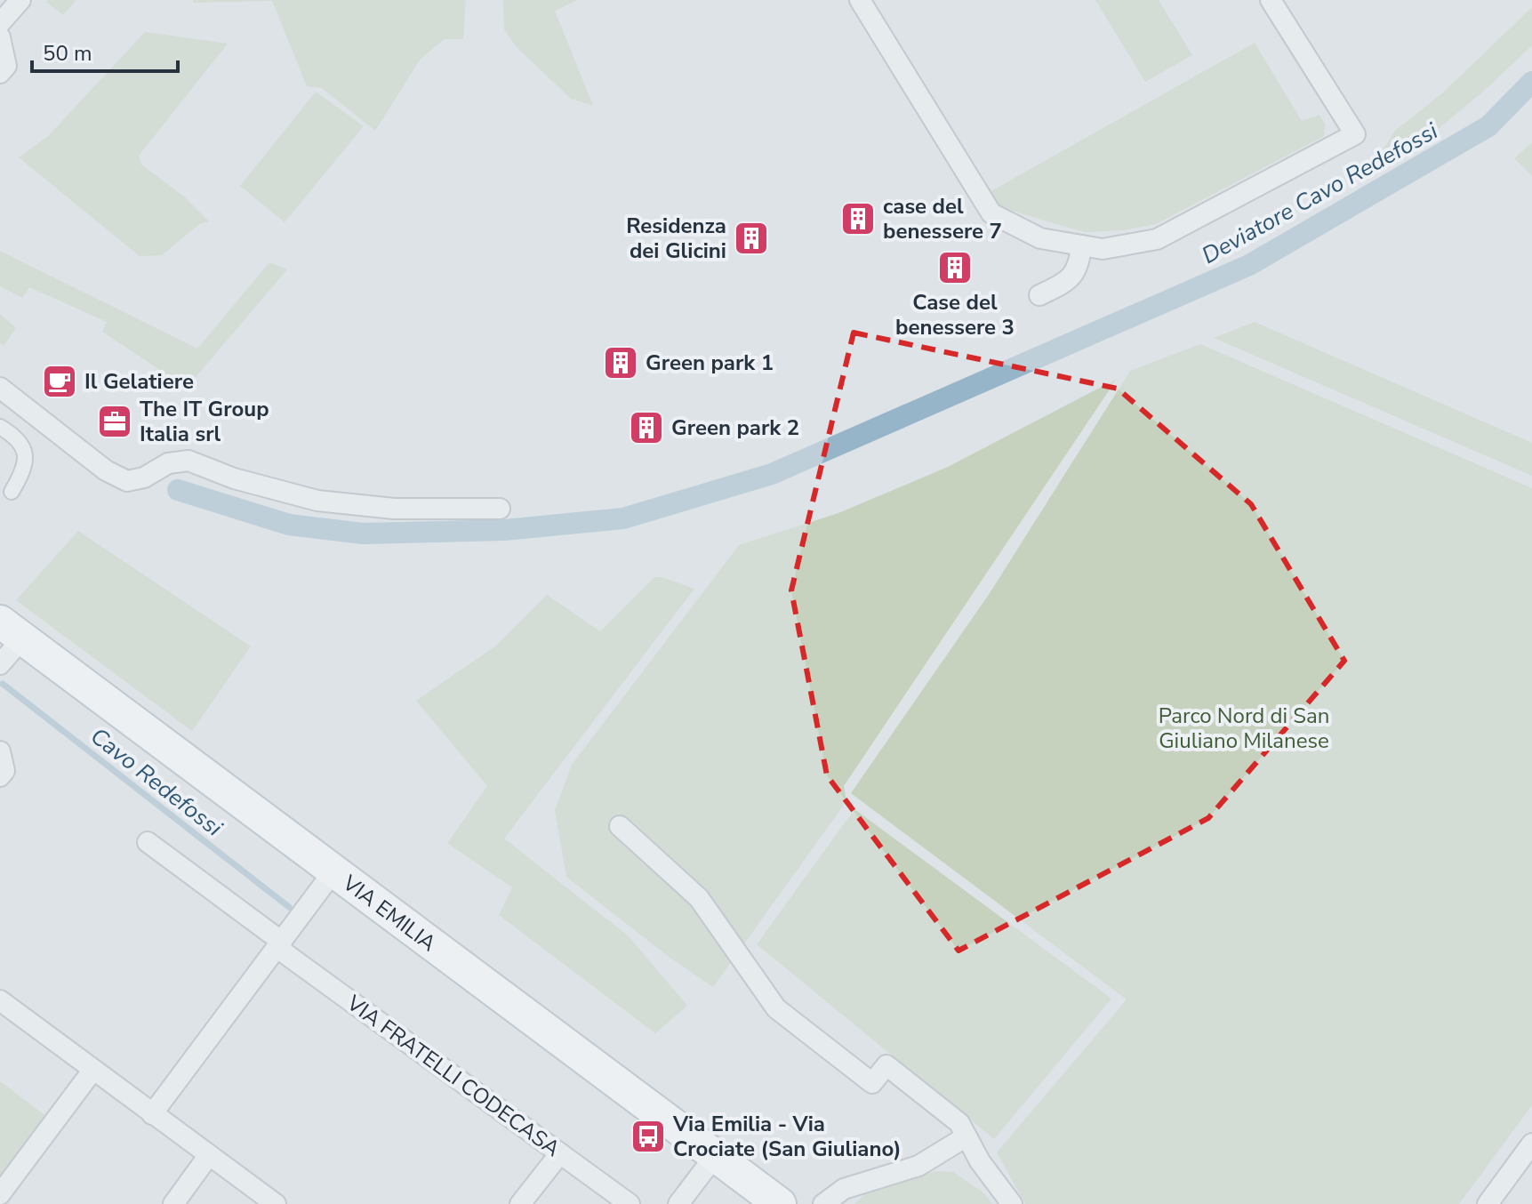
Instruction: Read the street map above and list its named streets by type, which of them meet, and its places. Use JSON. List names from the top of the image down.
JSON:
{
  "streets": {
    "main road": ["VIA EMILIA"],
    "street": ["VIA FRATELLI CODECASA"]
  },
  "water": ["Deviatore Cavo Redefossi", "Cavo Redefossi"],
  "parks": ["Parco Nord di San Giuliano Milanese"],
  "places": {
    "building": [
      "case del benessere 7",
      "Residenza dei Glicini",
      "Case del benessere 3",
      "Green park 1",
      "Green park 2"
    ],
    "cafe": ["Il Gelatiere"],
    "office": ["The IT Group Italia srl"],
    "bus stop": ["Via Emilia - Via Crociate (San Giuliano)"]
  },
  "scale_bar": "50 m"
}
